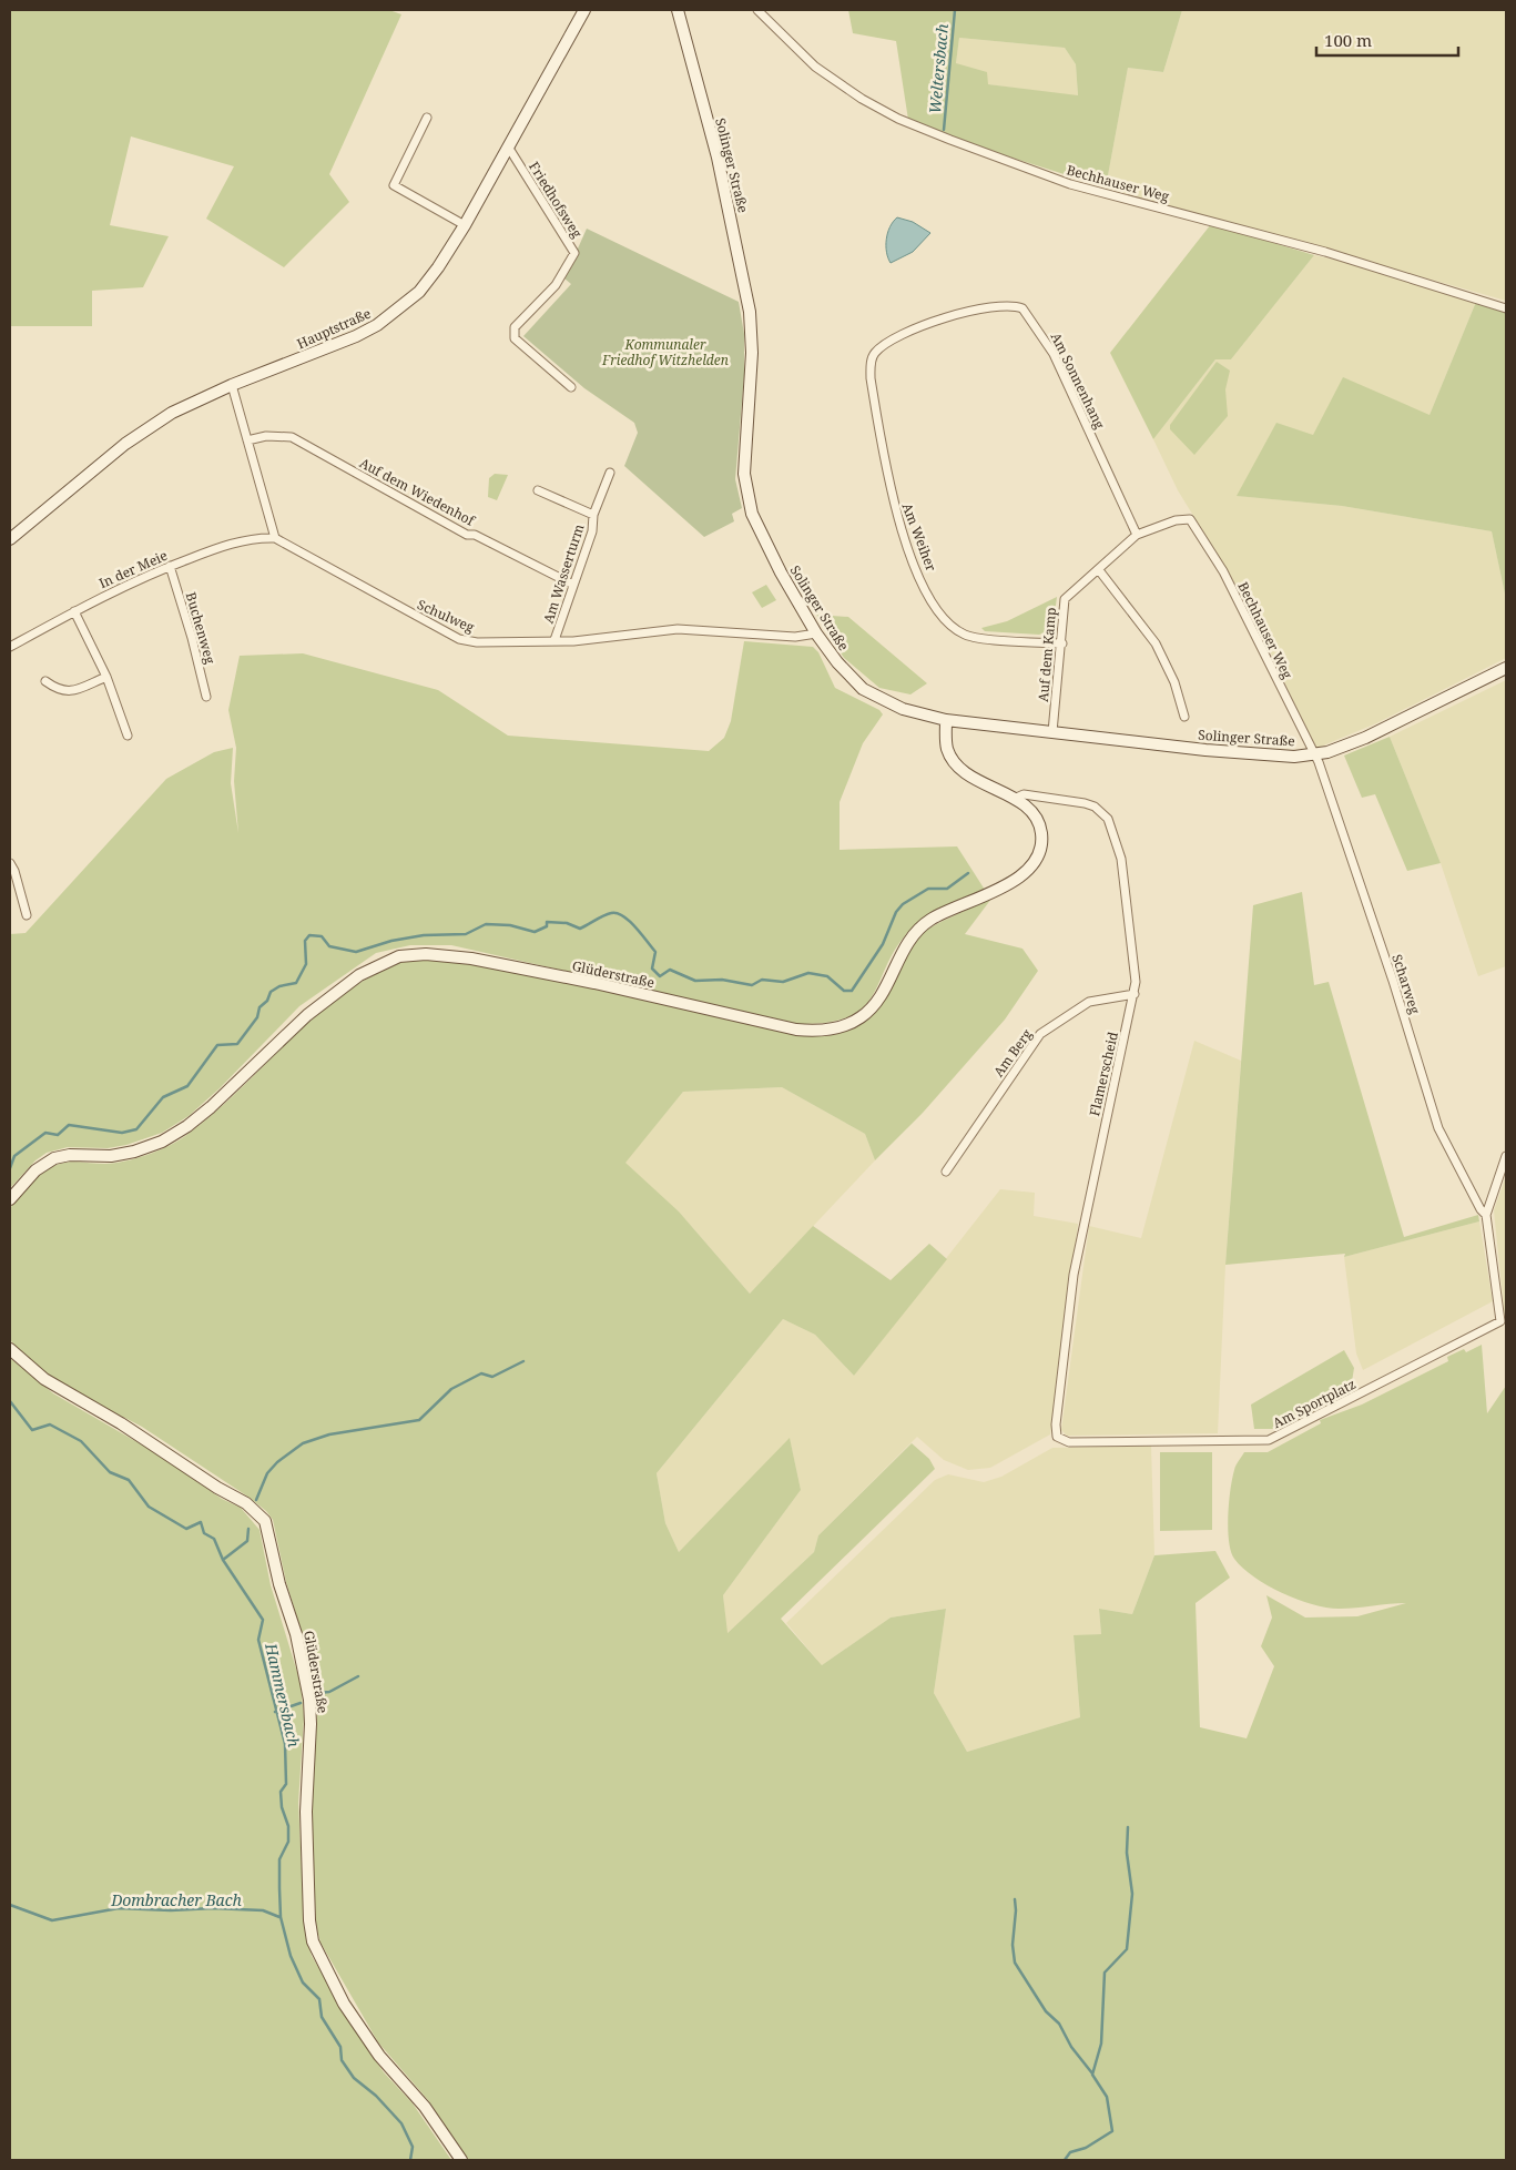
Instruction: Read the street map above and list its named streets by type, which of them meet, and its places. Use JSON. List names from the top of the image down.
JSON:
{
  "streets": {
    "main road": ["Solinger Straße", "Hauptstraße", "Glüderstraße"],
    "street": [
      "Bechhauser Weg",
      "Friedhofsweg",
      "Am Sonnenhang",
      "Auf dem Wiedenhof",
      "Am Weiher",
      "In der Meie",
      "Am Wasserturm",
      "Schulweg",
      "Buchenweg",
      "Auf dem Kamp",
      "Scharweg",
      "Am Berg",
      "Flamerscheid",
      "Am Sportplatz"
    ]
  },
  "crossings": [
    ["Solinger Straße", "Bechhauser Weg"],
    ["Solinger Straße", "Schulweg"],
    ["Solinger Straße", "Auf dem Kamp"],
    ["Solinger Straße", "Glüderstraße"],
    ["Solinger Straße", "Scharweg"],
    ["Bechhauser Weg", "Auf dem Kamp"],
    ["Bechhauser Weg", "Scharweg"],
    ["Friedhofsweg", "Hauptstraße"],
    ["Am Sonnenhang", "Am Weiher"],
    ["Am Sonnenhang", "Auf dem Kamp"],
    ["Auf dem Wiedenhof", "Am Wasserturm"],
    ["Am Weiher", "Auf dem Kamp"],
    ["In der Meie", "Schulweg"],
    ["In der Meie", "Buchenweg"],
    ["Am Wasserturm", "Schulweg"],
    ["Glüderstraße", "Flamerscheid"],
    ["Scharweg", "Am Sportplatz"],
    ["Am Berg", "Flamerscheid"],
    ["Flamerscheid", "Am Sportplatz"]
  ],
  "water": ["Weltersbach", "Hammersbach", "Dombracher Bach"],
  "parks": ["Kommunaler Friedhof Witzhelden"],
  "scale_bar": "100 m"
}
